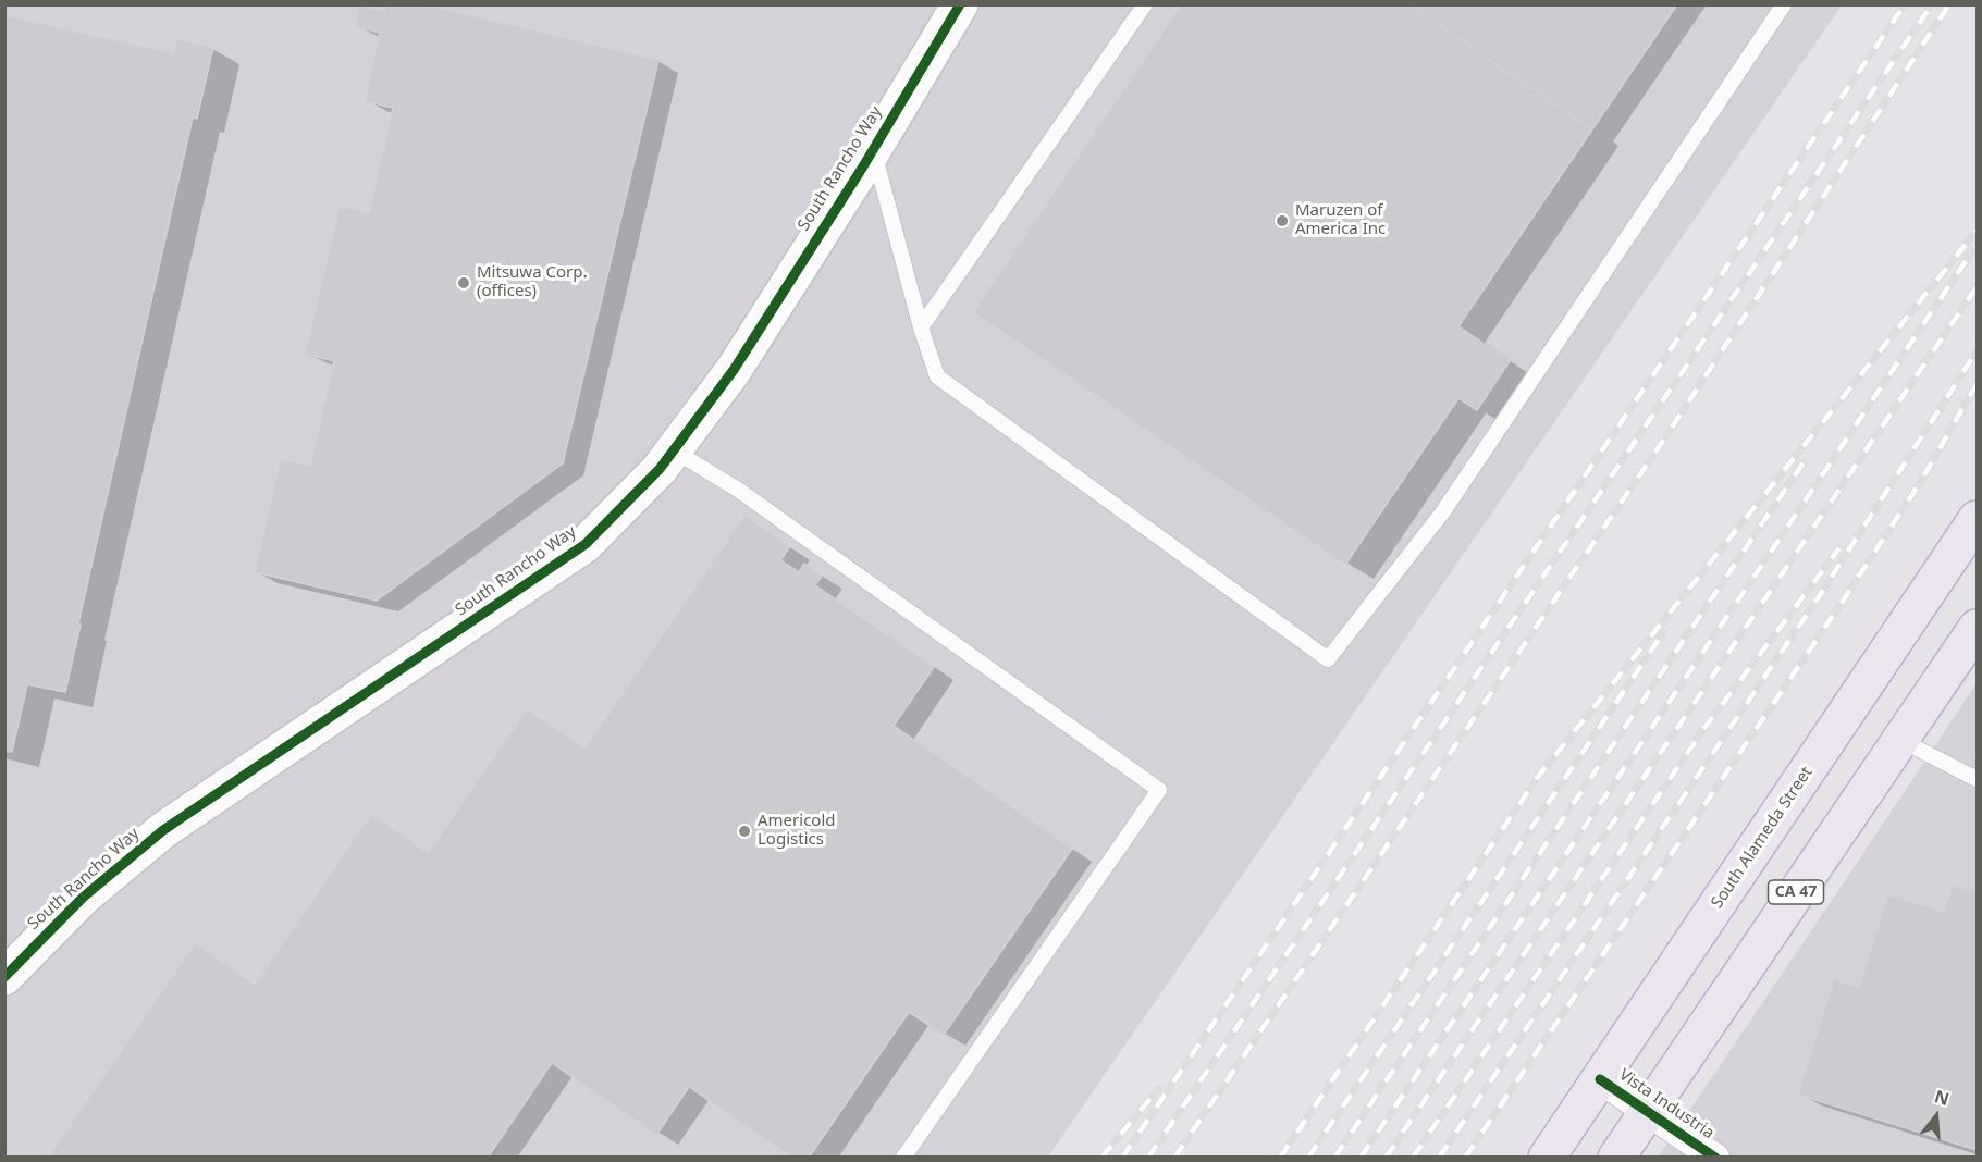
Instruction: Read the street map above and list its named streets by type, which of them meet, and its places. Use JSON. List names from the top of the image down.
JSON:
{
  "streets": {
    "main road": ["South Alameda Street", "CA 47"],
    "street": ["South Rancho Way", "Vista Industria"]
  },
  "crossings": [
    ["South Alameda Street", "Vista Industria"],
    ["CA 47", "Vista Industria"]
  ],
  "places": ["Maruzen of America Inc", "Mitsuwa Corp. (offices)", "Americold Logistics"],
  "north": "top"
}
